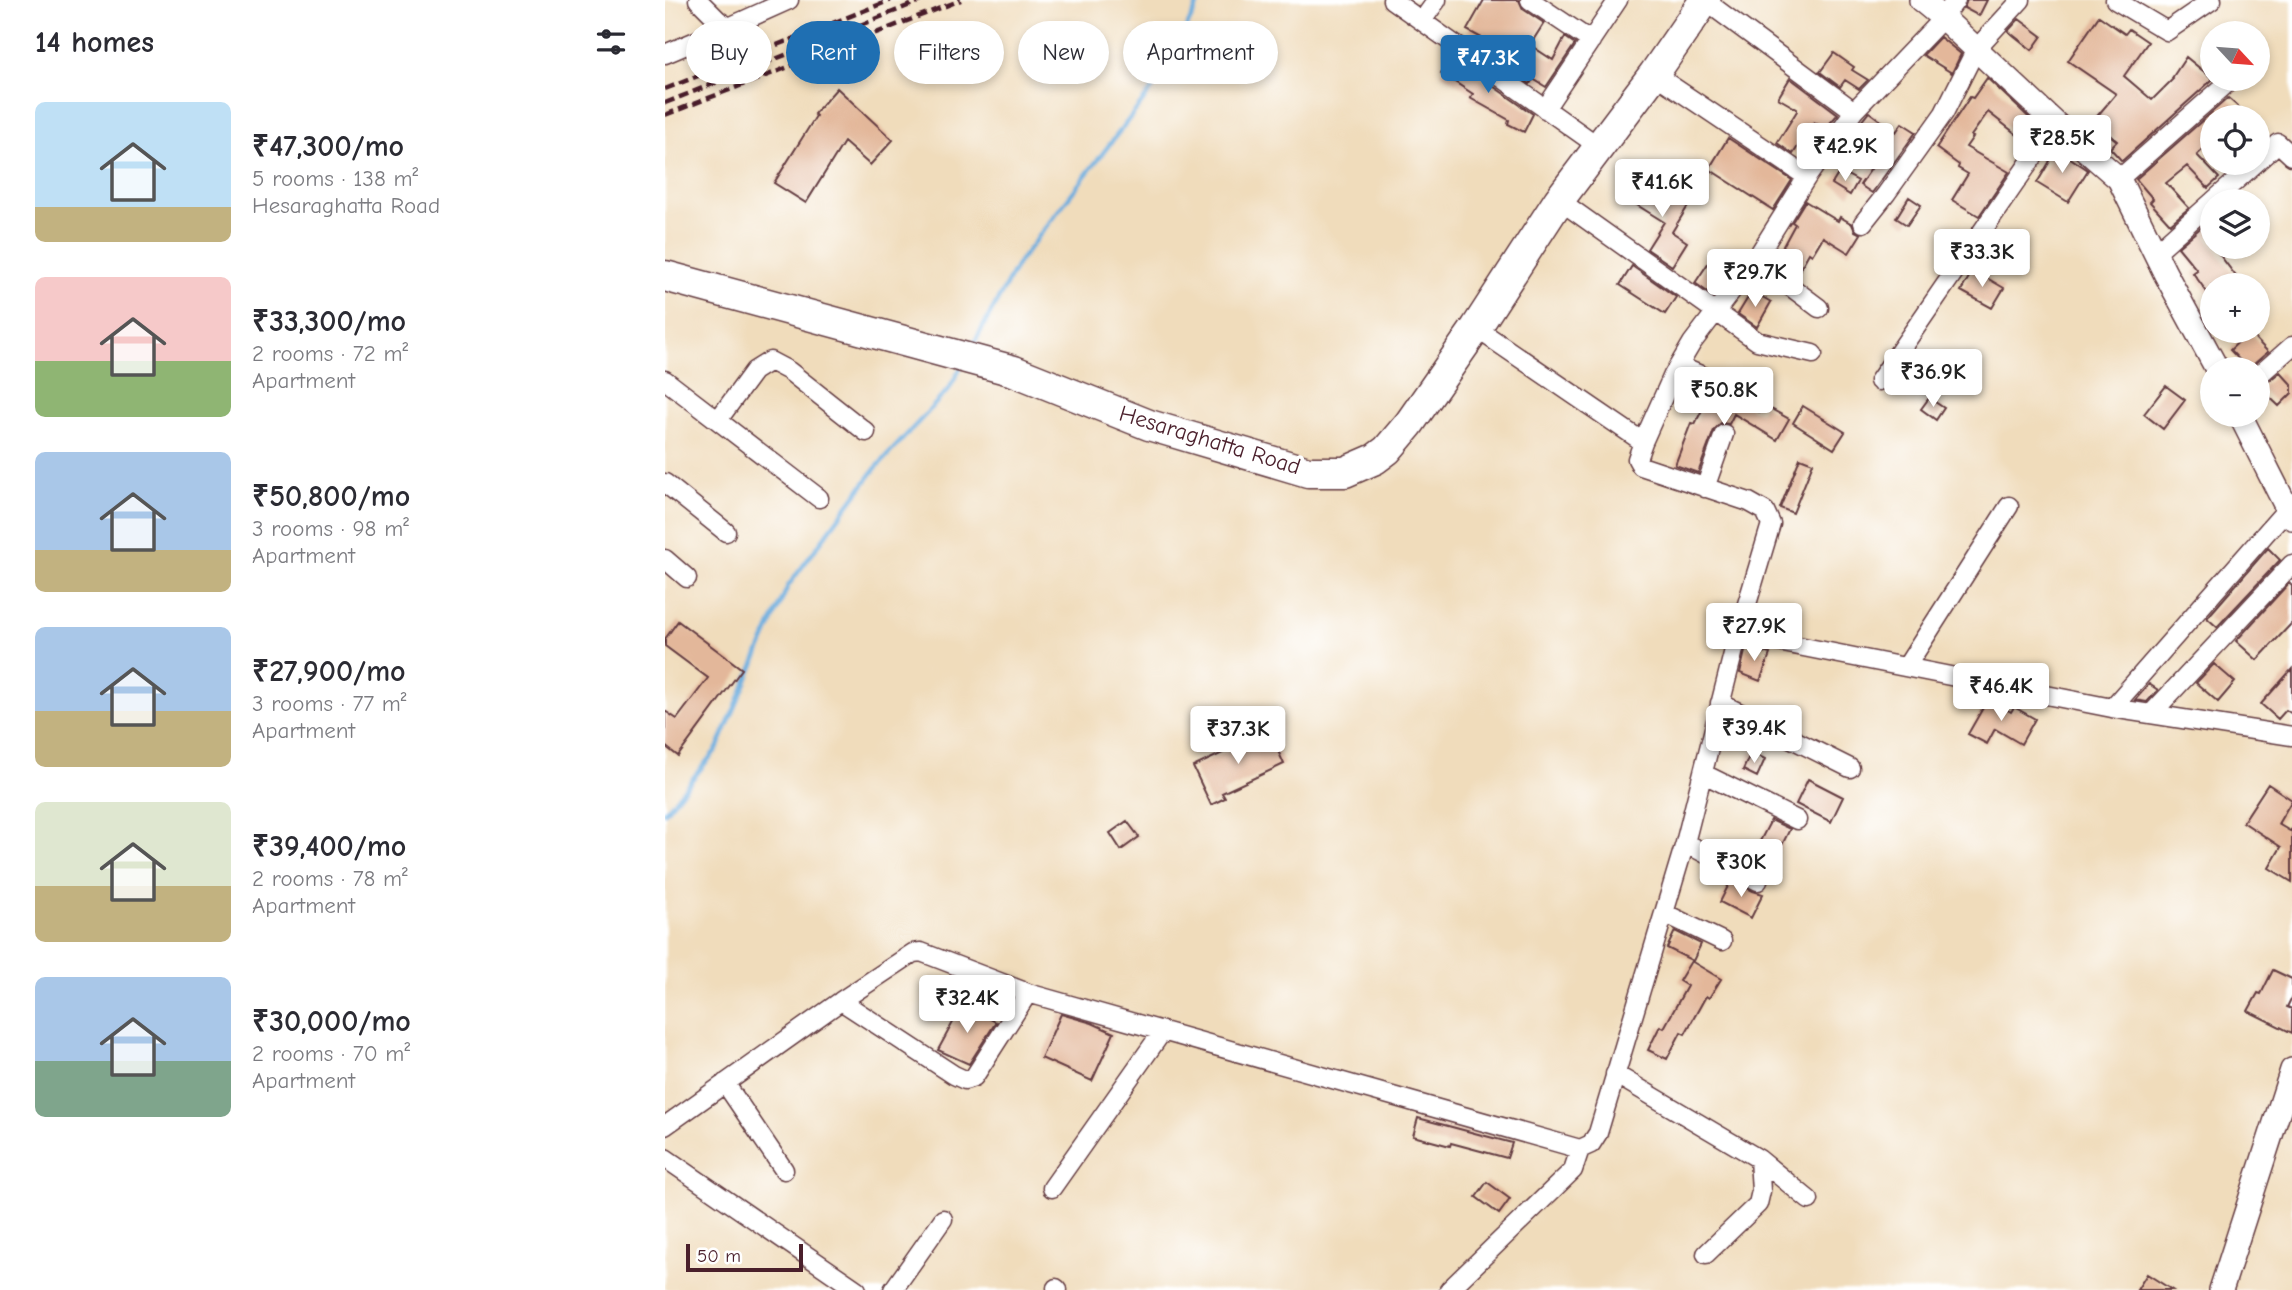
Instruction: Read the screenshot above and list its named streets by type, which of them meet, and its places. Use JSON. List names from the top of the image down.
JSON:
{
  "streets": {
    "main road": ["Hesaraghatta Road"]
  },
  "scale_bar": "50 m",
  "north": "bottom right",
  "page": {
    "heading": "14 homes",
    "map_buttons": ["+", "−"],
    "chip": [
      "Buy",
      "Rent",
      "Filters",
      "New",
      "Apartment"
    ],
    "price": [
      "₹47.3K",
      "₹28.5K",
      "₹42.9K",
      "₹41.6K",
      "₹33.3K",
      "₹29.7K",
      "₹36.9K",
      "₹50.8K",
      "₹27.9K",
      "₹46.4K",
      "₹39.4K",
      "₹37.3K",
      "₹30K",
      "₹32.4K"
    ],
    "list": [
      {
        "name": "₹47,300/mo",
        "note": "5 rooms · 138 m² · Hesaraghatta Road"
      },
      {
        "name": "₹33,300/mo",
        "note": "2 rooms · 72 m² · Apartment"
      },
      {
        "name": "₹50,800/mo",
        "note": "3 rooms · 98 m² · Apartment"
      },
      {
        "name": "₹27,900/mo",
        "note": "3 rooms · 77 m² · Apartment"
      },
      {
        "name": "₹39,400/mo",
        "note": "2 rooms · 78 m² · Apartment"
      },
      {
        "name": "₹30,000/mo",
        "note": "2 rooms · 70 m² · Apartment"
      }
    ],
    "scale": "50 m"
  }
}
